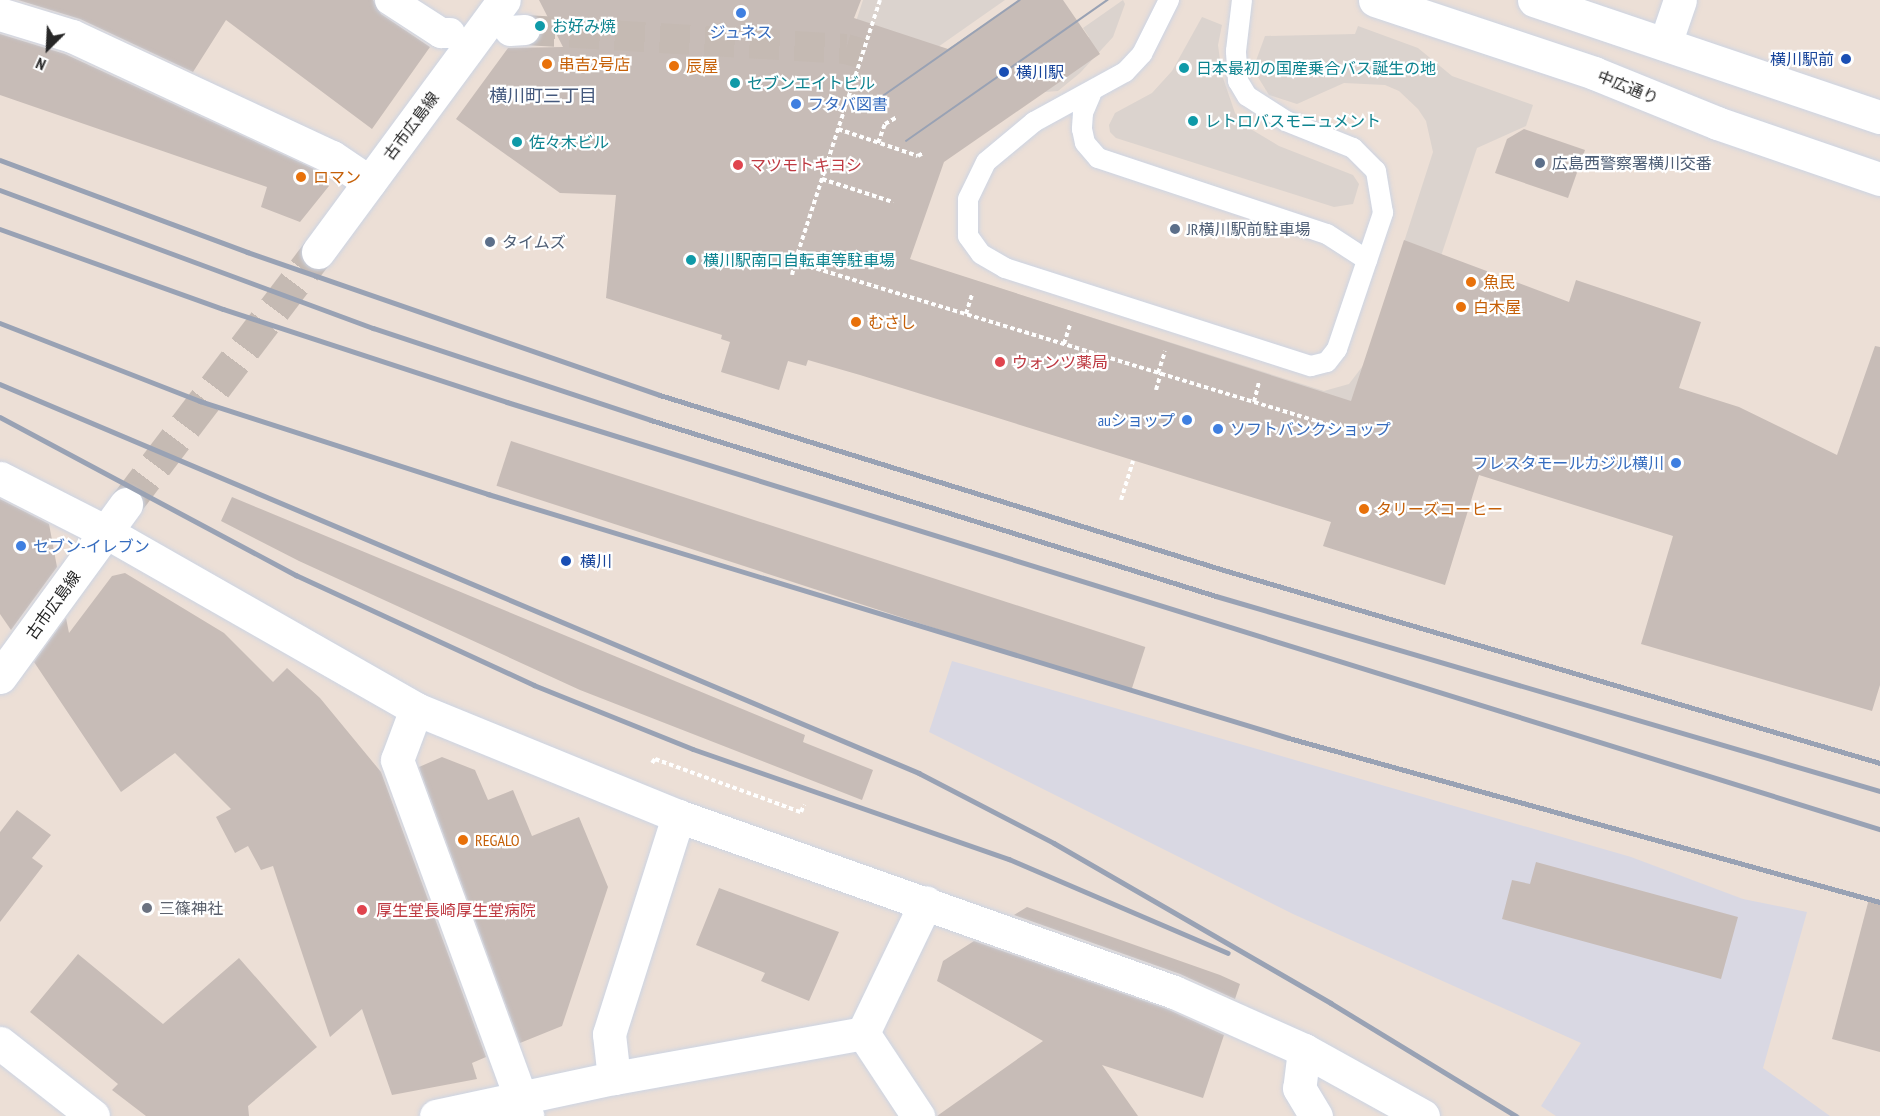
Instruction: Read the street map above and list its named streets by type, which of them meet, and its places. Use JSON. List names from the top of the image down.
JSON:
{
  "streets": {
    "street": ["中広通り", "古市広島線"]
  },
  "districts": ["横川町三丁目"],
  "places": [
    "ジュネス",
    "お好み焼",
    "横川駅前",
    "串吉2号店",
    "辰屋",
    "日本最初の国産乗合バス誕生の地",
    "横川駅",
    "セブンエイトビル",
    "フタバ図書",
    "レトロバスモニュメント",
    "佐々木ビル",
    "広島西警察署横川交番",
    "マツモトキヨシ",
    "ロマン",
    "JR横川駅前駐車場",
    "タイムズ",
    "横川駅南口自転車等駐車場",
    "魚民",
    "白木屋",
    "むさし",
    "ウォンツ薬局",
    "auショップ",
    "ソフトバンクショップ",
    "フレスタモールカジル横川",
    "タリーズコーヒー",
    "セブン-イレブン",
    "横川",
    "REGALO",
    "三篠神社",
    "厚生堂長崎厚生堂病院"
  ],
  "north": "bottom left"
}
